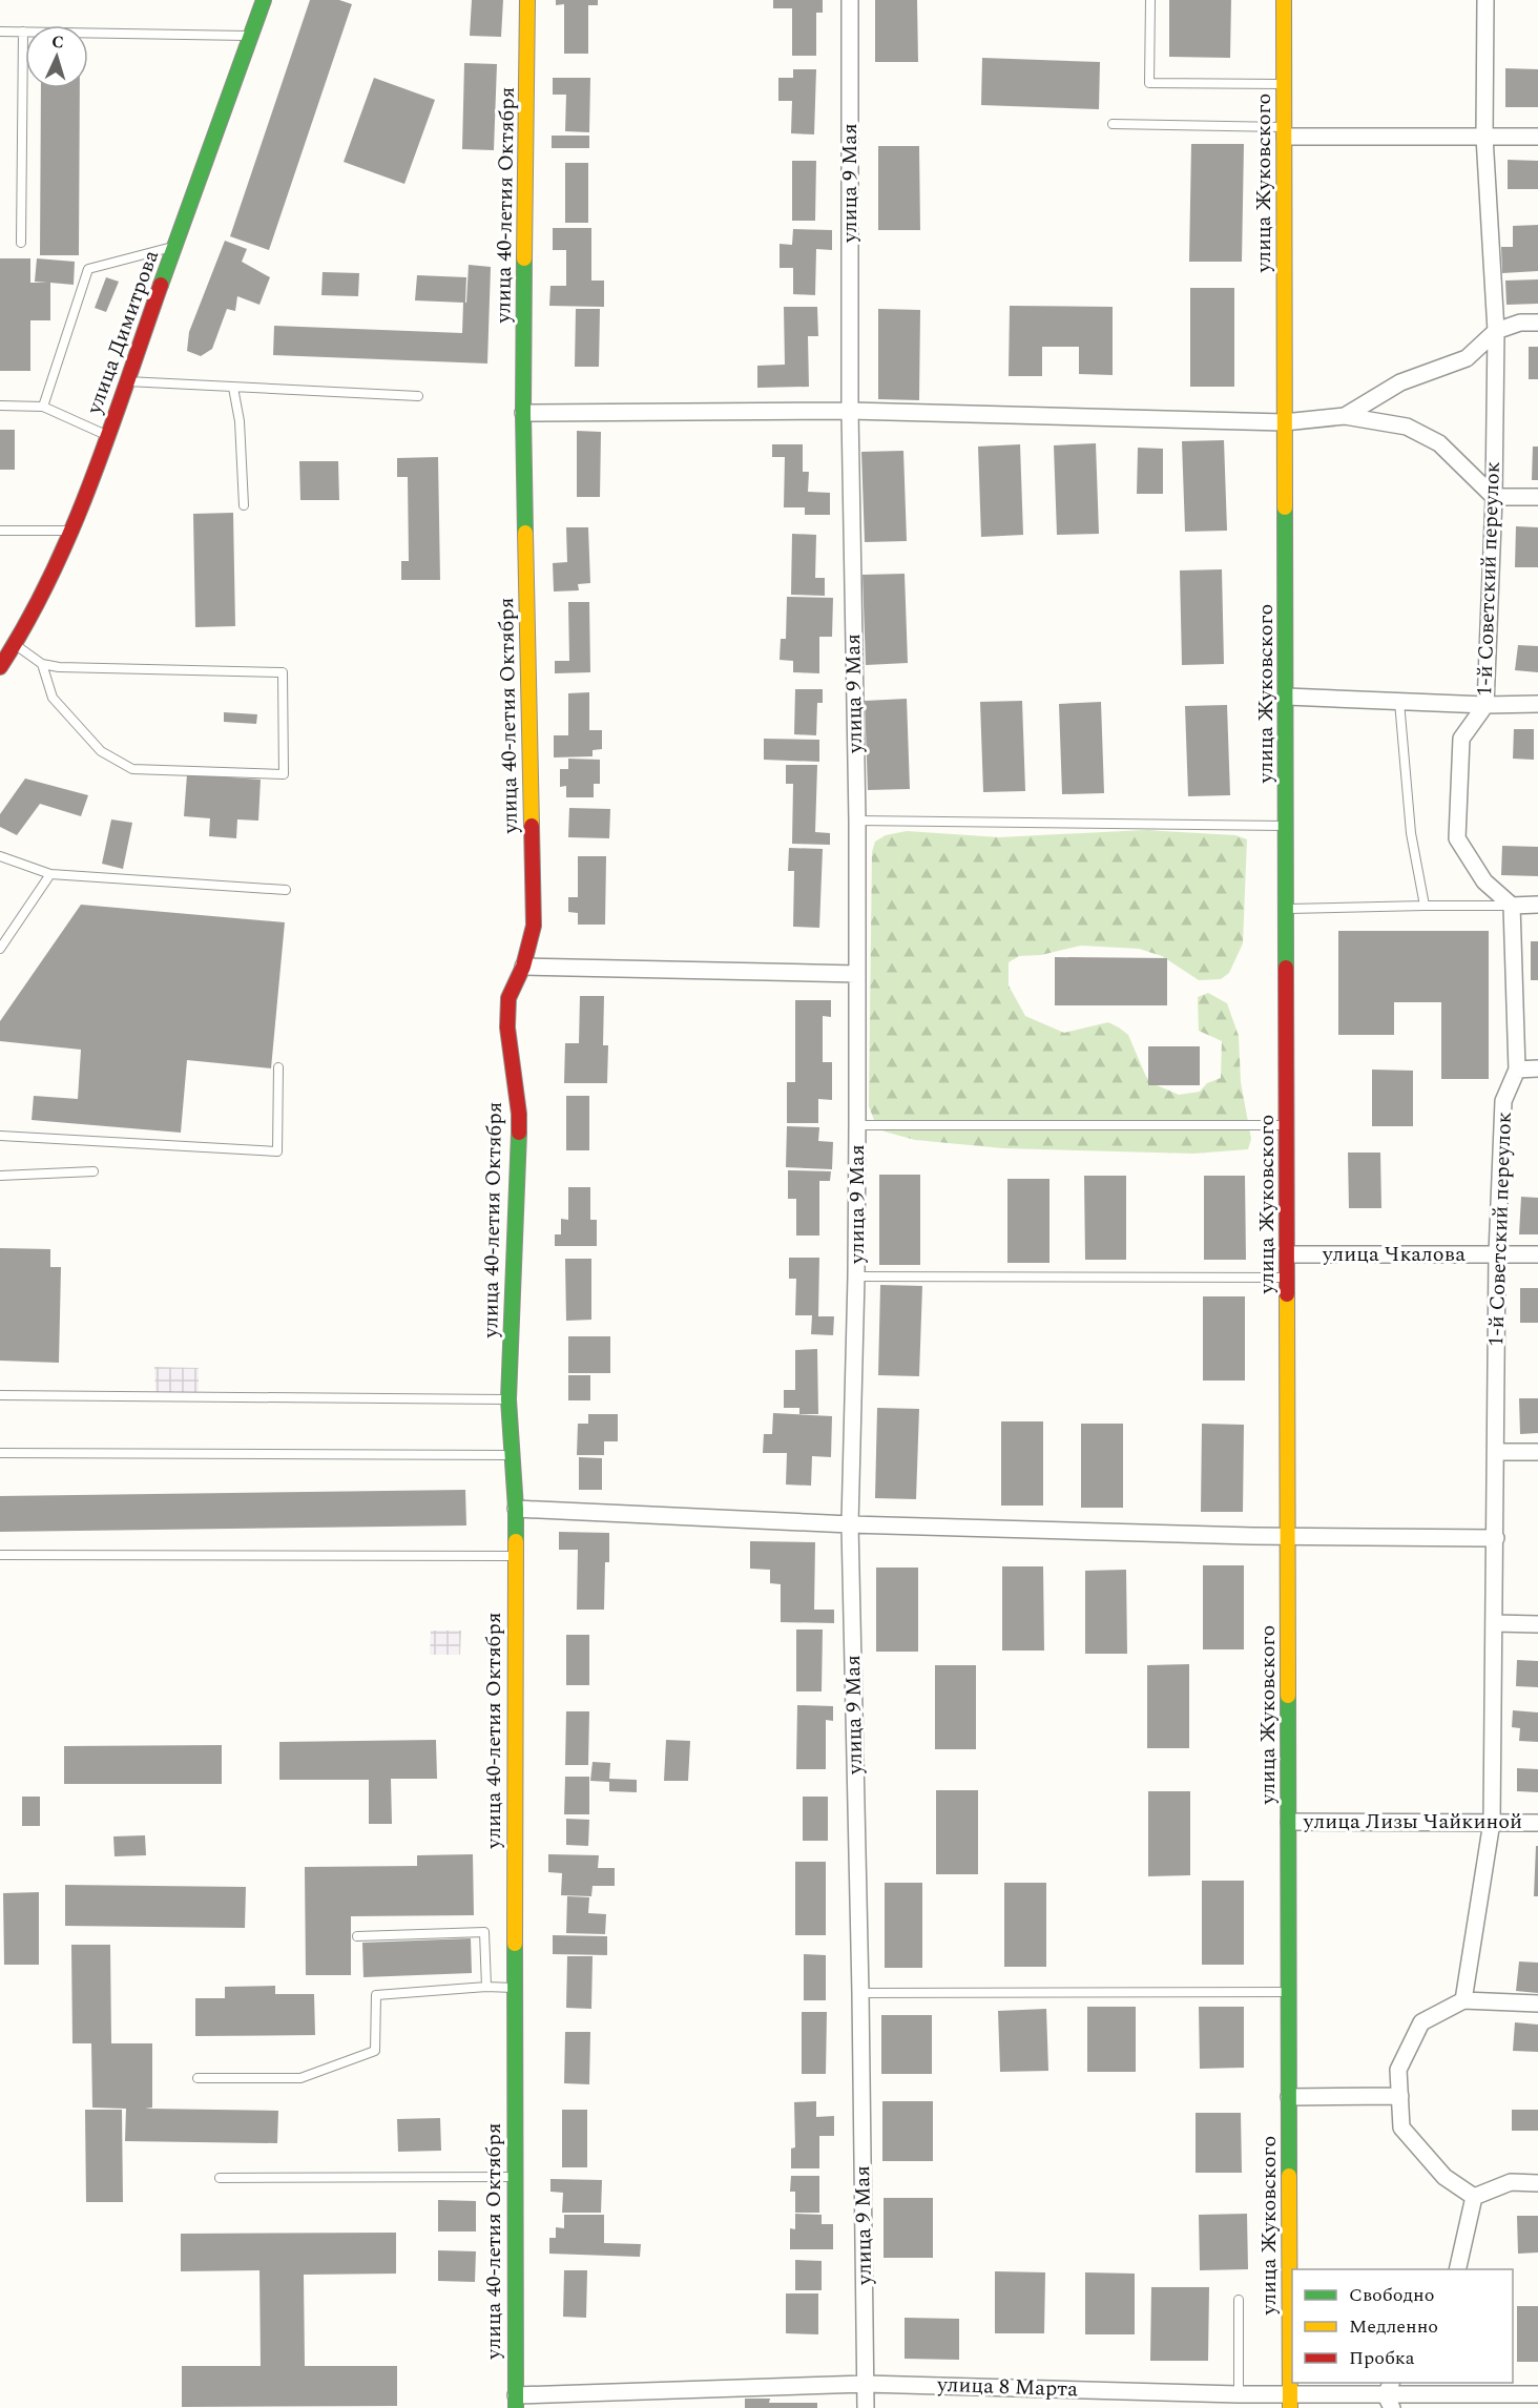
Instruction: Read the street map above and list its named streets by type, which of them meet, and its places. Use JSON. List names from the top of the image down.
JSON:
{
  "streets": {
    "street": [
      "улица 9 Мая",
      "улица Жуковского",
      "улица 40-летия Октября",
      "улица Димитрова",
      "1-й Советский переулок",
      "улица Чкалова",
      "улица Лизы Чайкиной",
      "улица 8 Марта"
    ]
  },
  "crossings": [
    ["улица 9 Мая", "улица 8 Марта"],
    ["улица Жуковского", "улица Чкалова"],
    ["улица Жуковского", "улица Лизы Чайкиной"],
    ["улица Жуковского", "улица 8 Марта"],
    ["улица 40-летия Октября", "улица 8 Марта"],
    ["1-й Советский переулок", "улица Чкалова"],
    ["1-й Советский переулок", "улица Лизы Чайкиной"]
  ],
  "legend": ["Свободно", "Медленно", "Пробка"],
  "north": "top"
}
